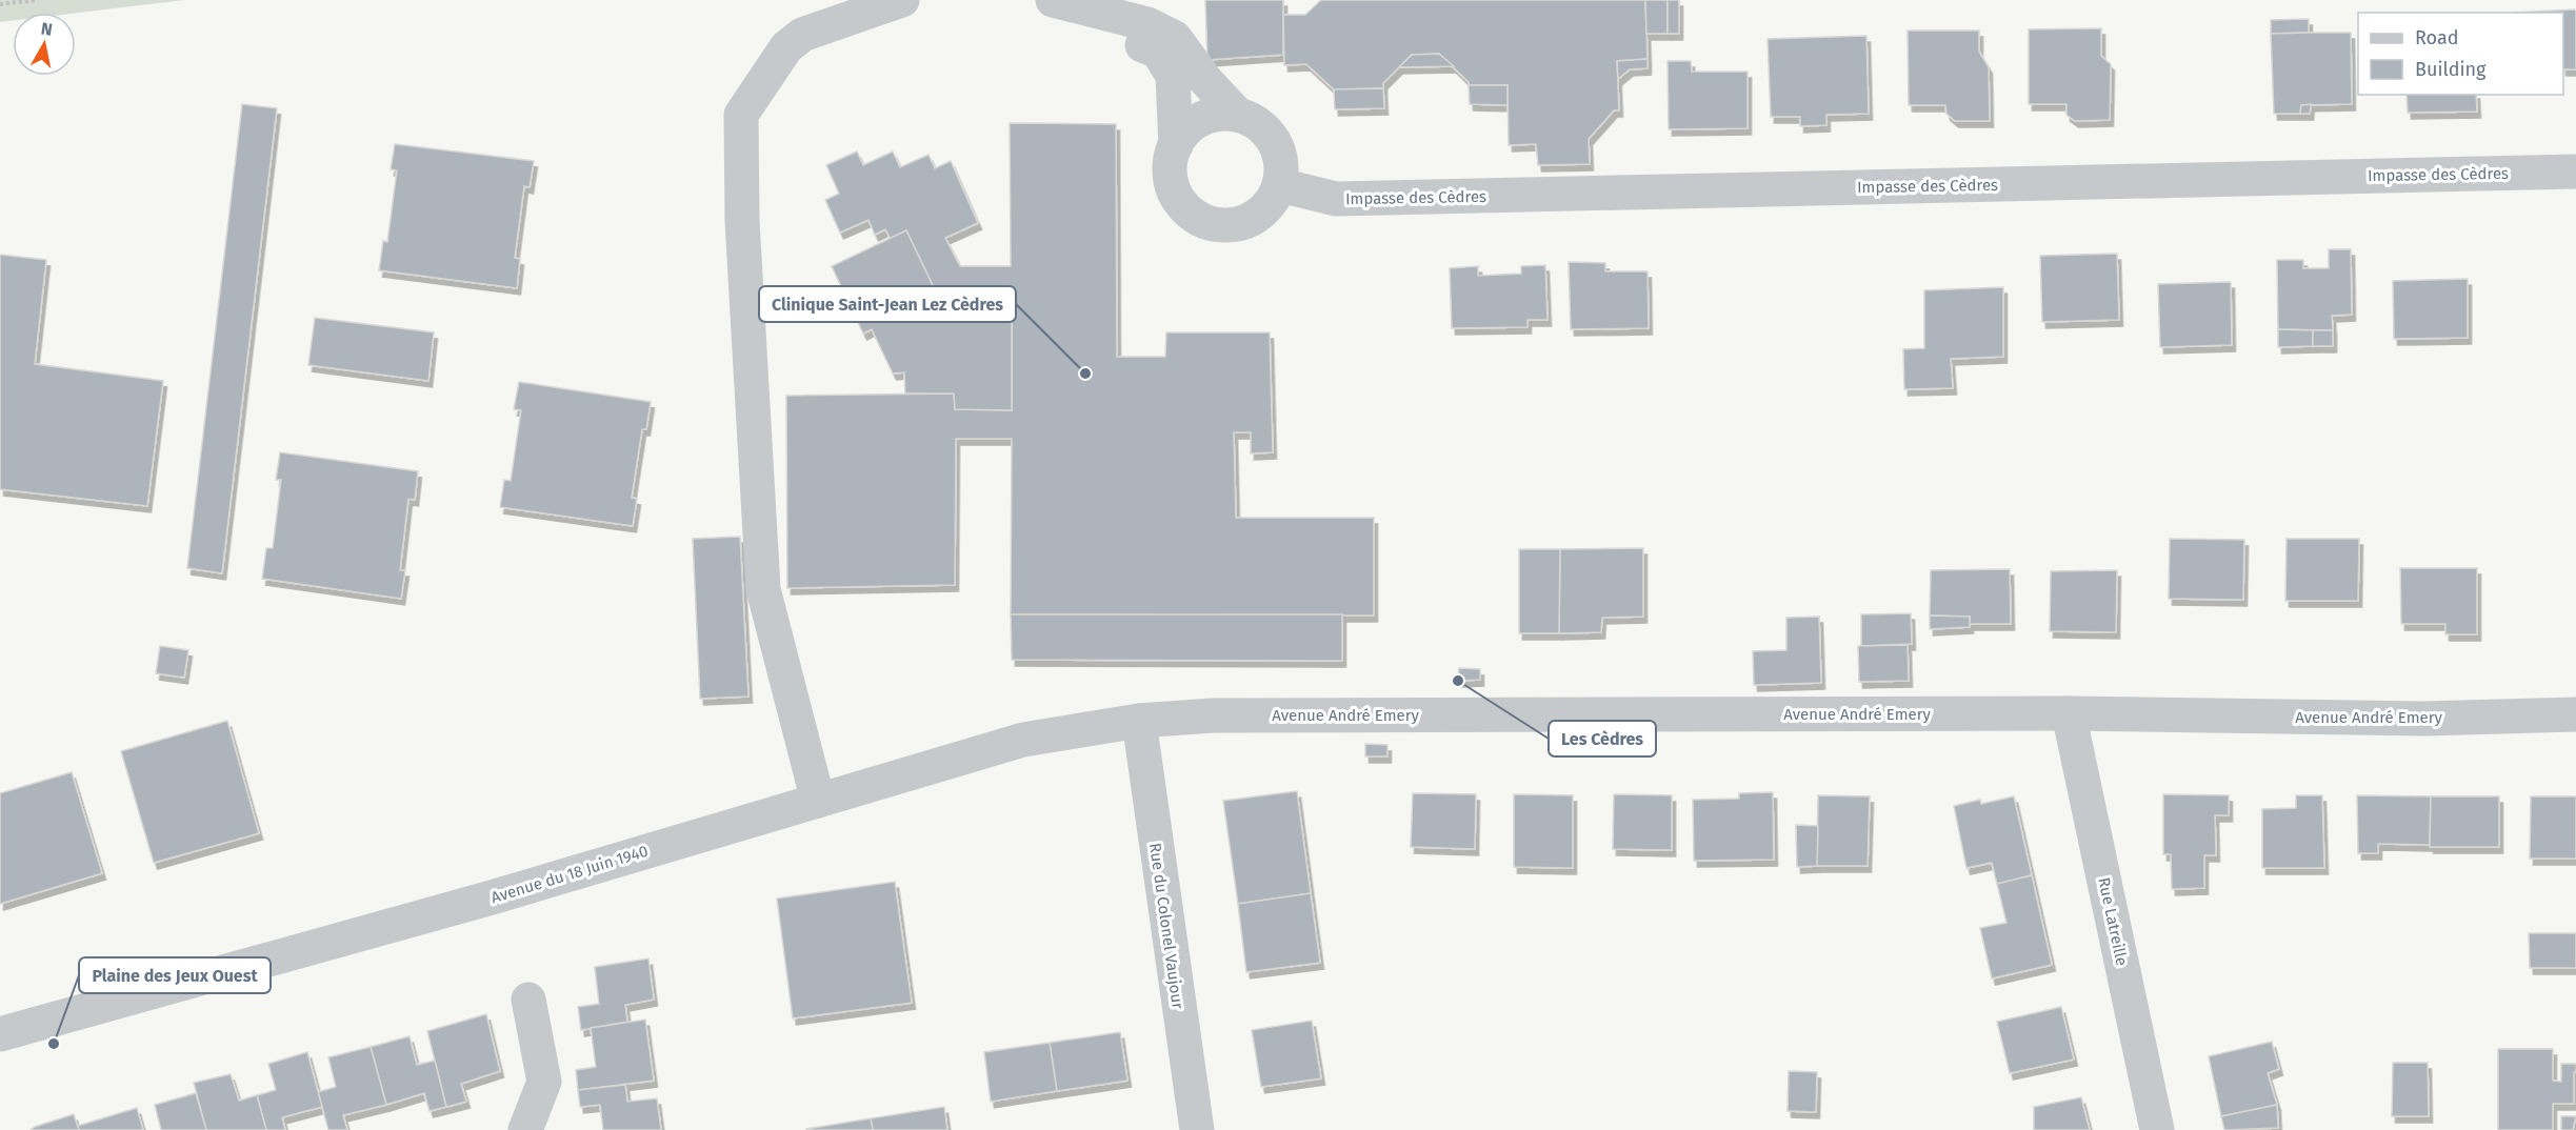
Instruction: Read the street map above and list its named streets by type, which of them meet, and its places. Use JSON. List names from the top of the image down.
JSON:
{
  "streets": {
    "street": [
      "Impasse des Cèdres",
      "Avenue André Emery",
      "Avenue du 18 Juin 1940",
      "Rue Latreille",
      "Rue du Colonel Vaujour"
    ]
  },
  "crossings": [
    ["Avenue André Emery", "Avenue du 18 Juin 1940"],
    ["Avenue André Emery", "Rue Latreille"],
    ["Avenue André Emery", "Rue du Colonel Vaujour"],
    ["Avenue du 18 Juin 1940", "Rue du Colonel Vaujour"]
  ],
  "places": ["Clinique Saint-Jean Lez Cèdres", "Les Cèdres", "Plaine des Jeux Ouest"],
  "legend": ["Road", "Building"],
  "north": "top"
}
